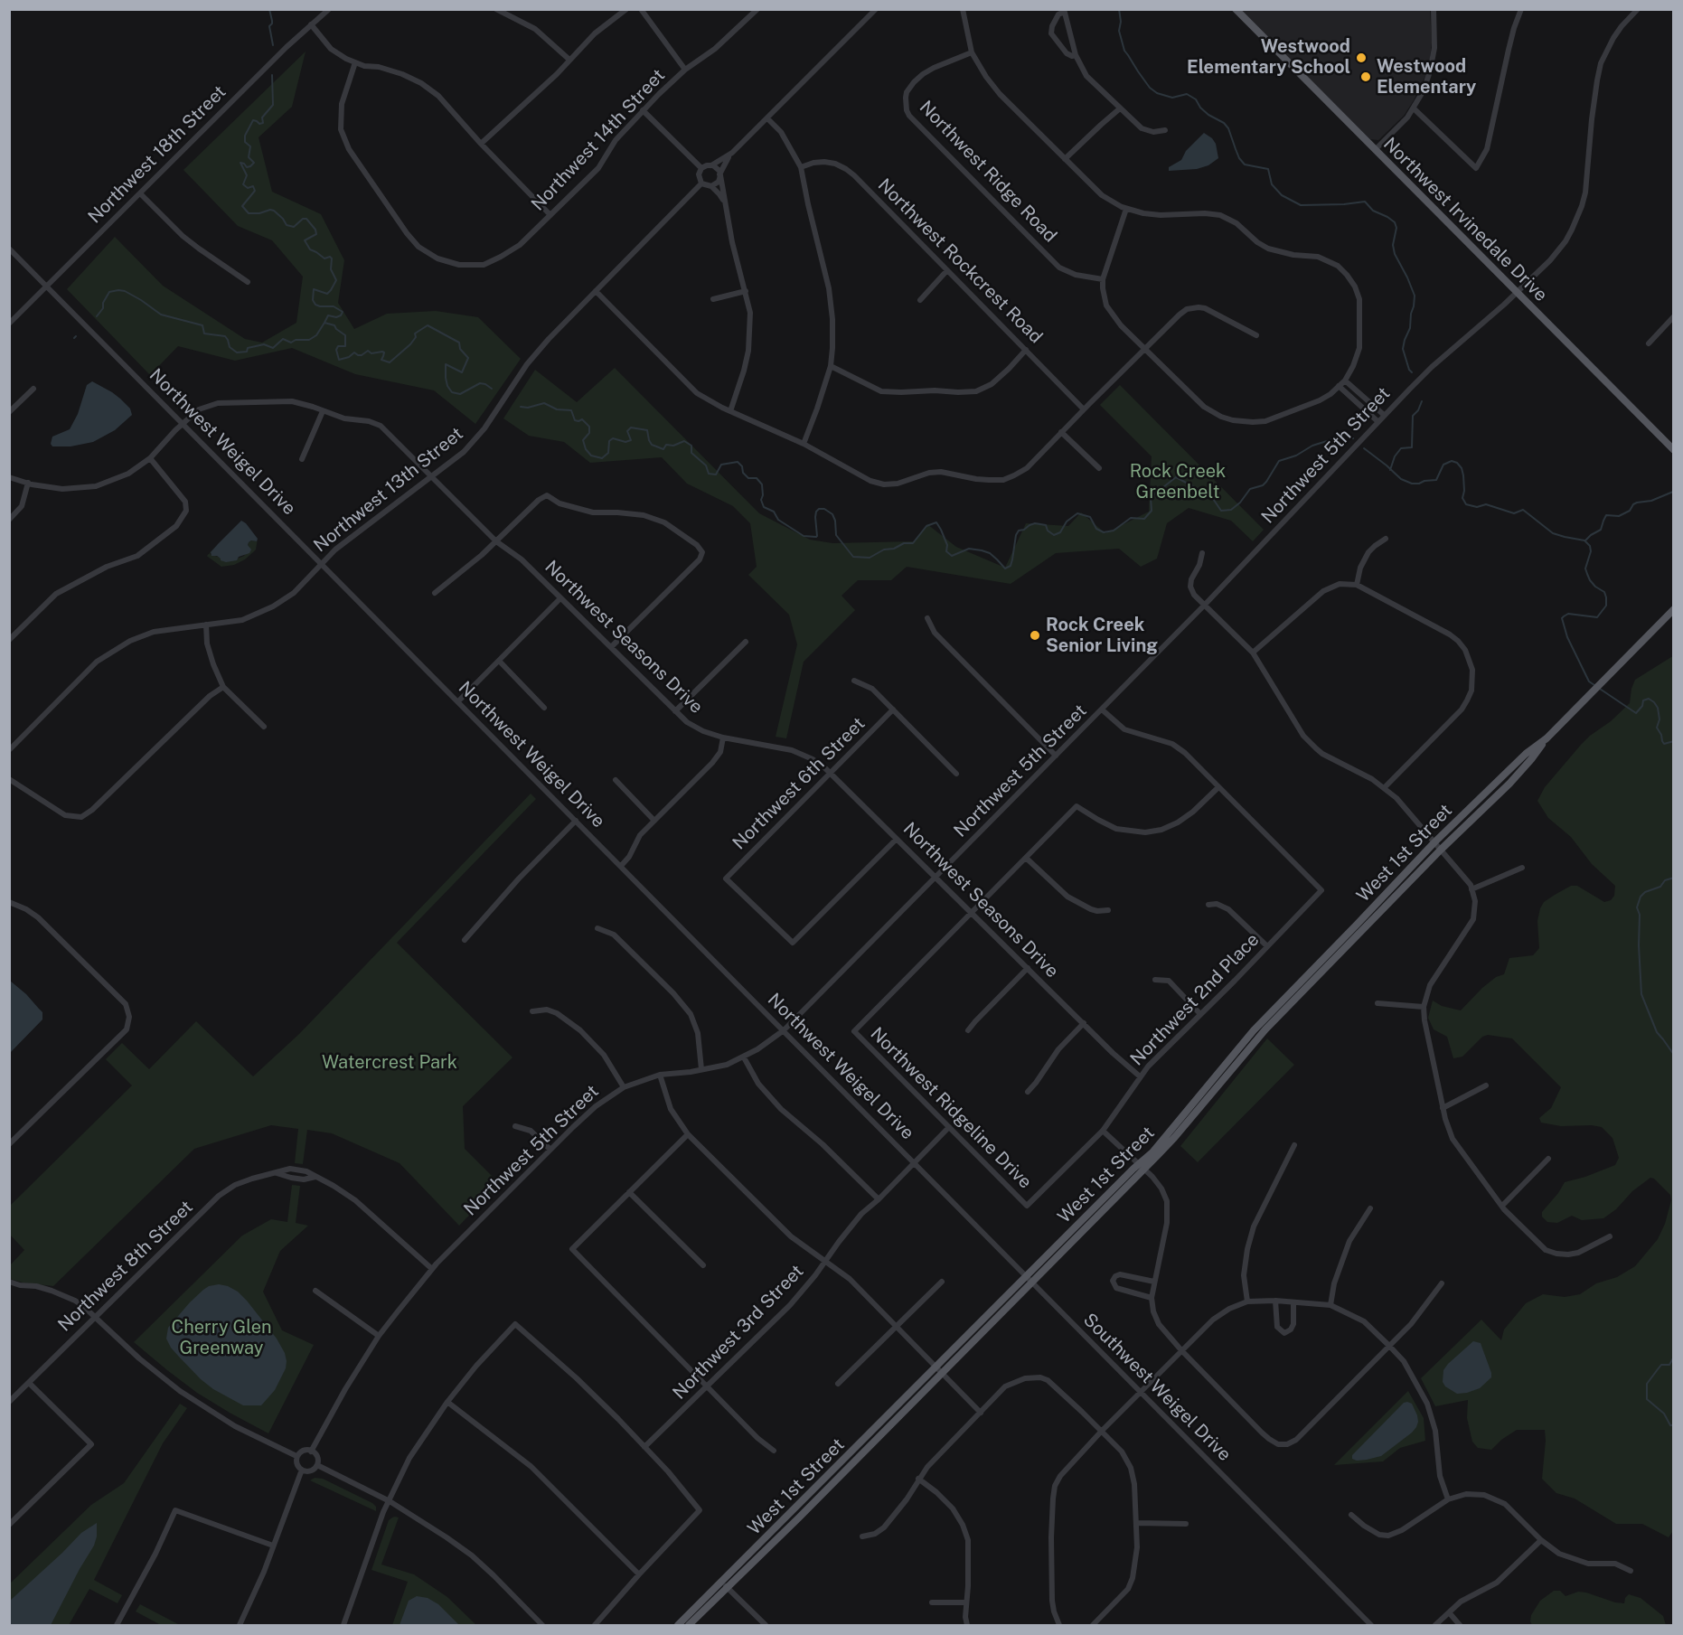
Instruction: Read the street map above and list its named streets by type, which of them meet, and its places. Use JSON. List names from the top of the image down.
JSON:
{
  "streets": {
    "main road": ["Northwest Irvinedale Drive", "West 1st Street"],
    "street": [
      "Northwest 14th Street",
      "Northwest 18th Street",
      "Northwest Ridge Road",
      "Northwest Rockcrest Road",
      "Northwest Weigel Drive",
      "Northwest 5th Street",
      "Northwest 13th Street",
      "Northwest Seasons Drive",
      "Northwest 6th Street",
      "Northwest 2nd Place",
      "Northwest Ridgeline Drive",
      "Northwest 8th Street",
      "Northwest 3rd Street",
      "Southwest Weigel Drive"
    ]
  },
  "crossings": [
    ["Northwest 18th Street", "Northwest Weigel Drive"],
    ["Northwest Irvinedale Drive", "Northwest 5th Street"],
    ["Northwest Weigel Drive", "Northwest 5th Street"],
    ["Northwest Weigel Drive", "Northwest 13th Street"],
    ["Northwest Weigel Drive", "Northwest Seasons Drive"],
    ["Northwest Weigel Drive", "West 1st Street"],
    ["Northwest Weigel Drive", "Northwest 3rd Street"],
    ["Northwest Weigel Drive", "Southwest Weigel Drive"],
    ["Northwest 5th Street", "Northwest Seasons Drive"],
    ["Northwest 5th Street", "Northwest 8th Street"],
    ["Northwest 13th Street", "Northwest Seasons Drive"],
    ["Northwest Seasons Drive", "Northwest 6th Street"],
    ["Northwest Seasons Drive", "Northwest 2nd Place"],
    ["Northwest Seasons Drive", "Northwest Ridgeline Drive"],
    ["West 1st Street", "Southwest Weigel Drive"],
    ["Northwest 2nd Place", "Northwest Ridgeline Drive"],
    ["Northwest Ridgeline Drive", "Northwest 3rd Street"]
  ],
  "parks": ["Rock Creek Greenbelt", "Watercrest Park", "Cherry Glen Greenway"],
  "places": ["Westwood Elementary School", "Westwood Elementary", "Rock Creek Senior Living"]
}
